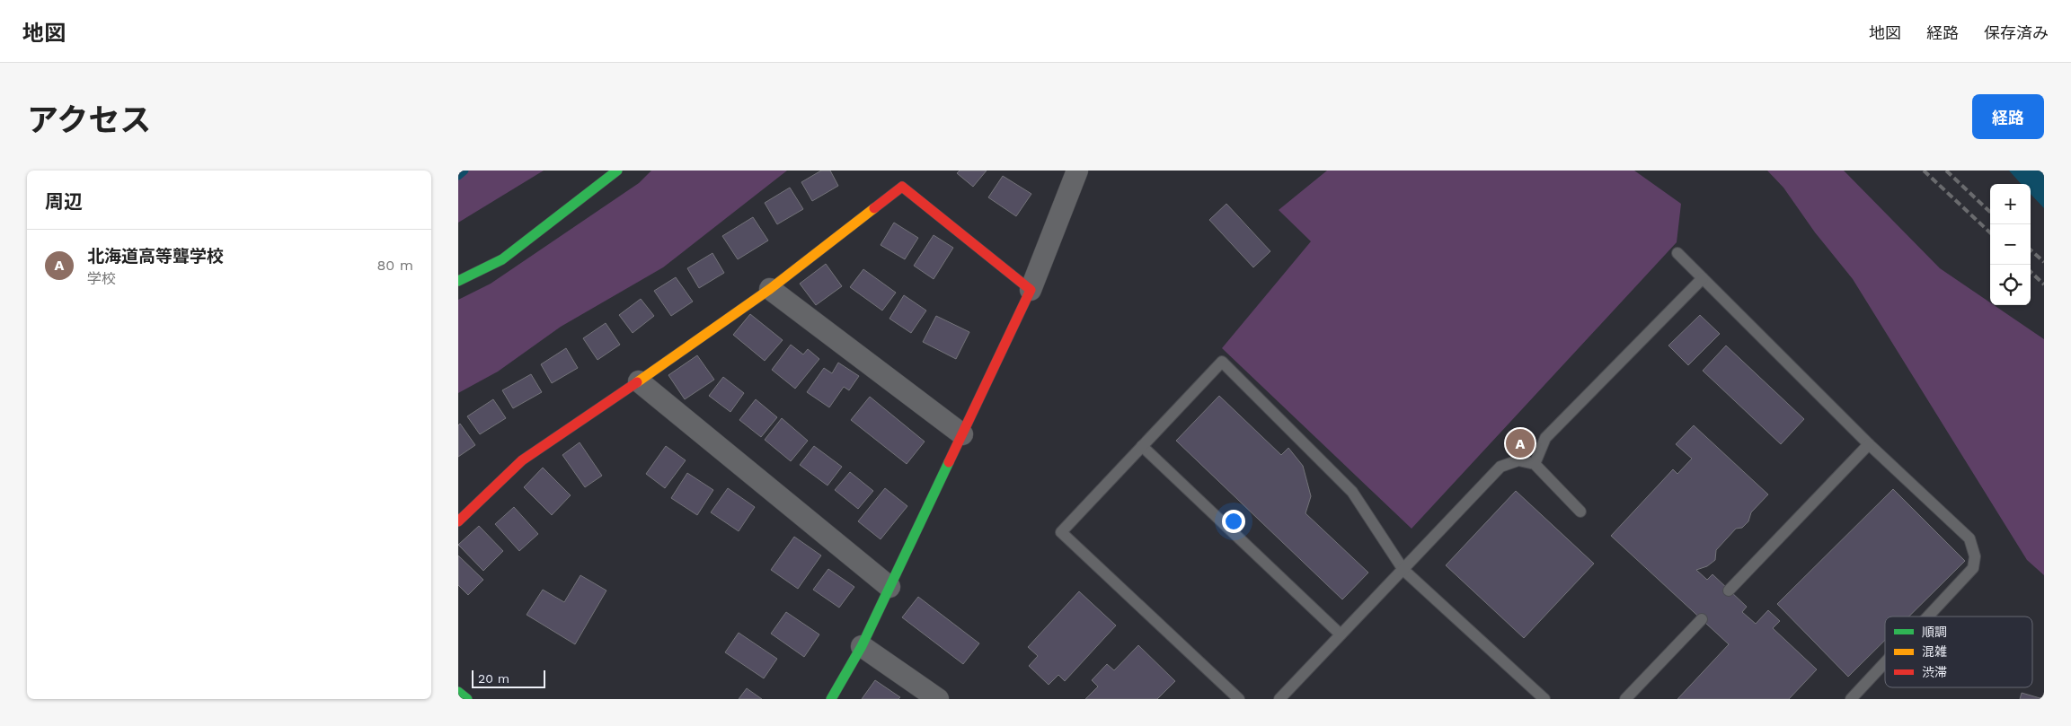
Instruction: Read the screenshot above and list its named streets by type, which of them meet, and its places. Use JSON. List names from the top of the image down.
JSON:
{
  "legend": ["順調", "混雑", "渋滞"],
  "scale_bar": "20 m",
  "page": {
    "header": "地図",
    "nav": ["地図", "経路", "保存済み"],
    "title": "アクセス",
    "buttons": "経路",
    "heading": "周辺",
    "map_buttons": ["+", "−"],
    "list": [
      {
        "mark": "A",
        "name": "北海道高等聾学校",
        "note": "学校",
        "value": "80 m"
      }
    ],
    "pins": "A",
    "scale": "20 m"
  }
}
